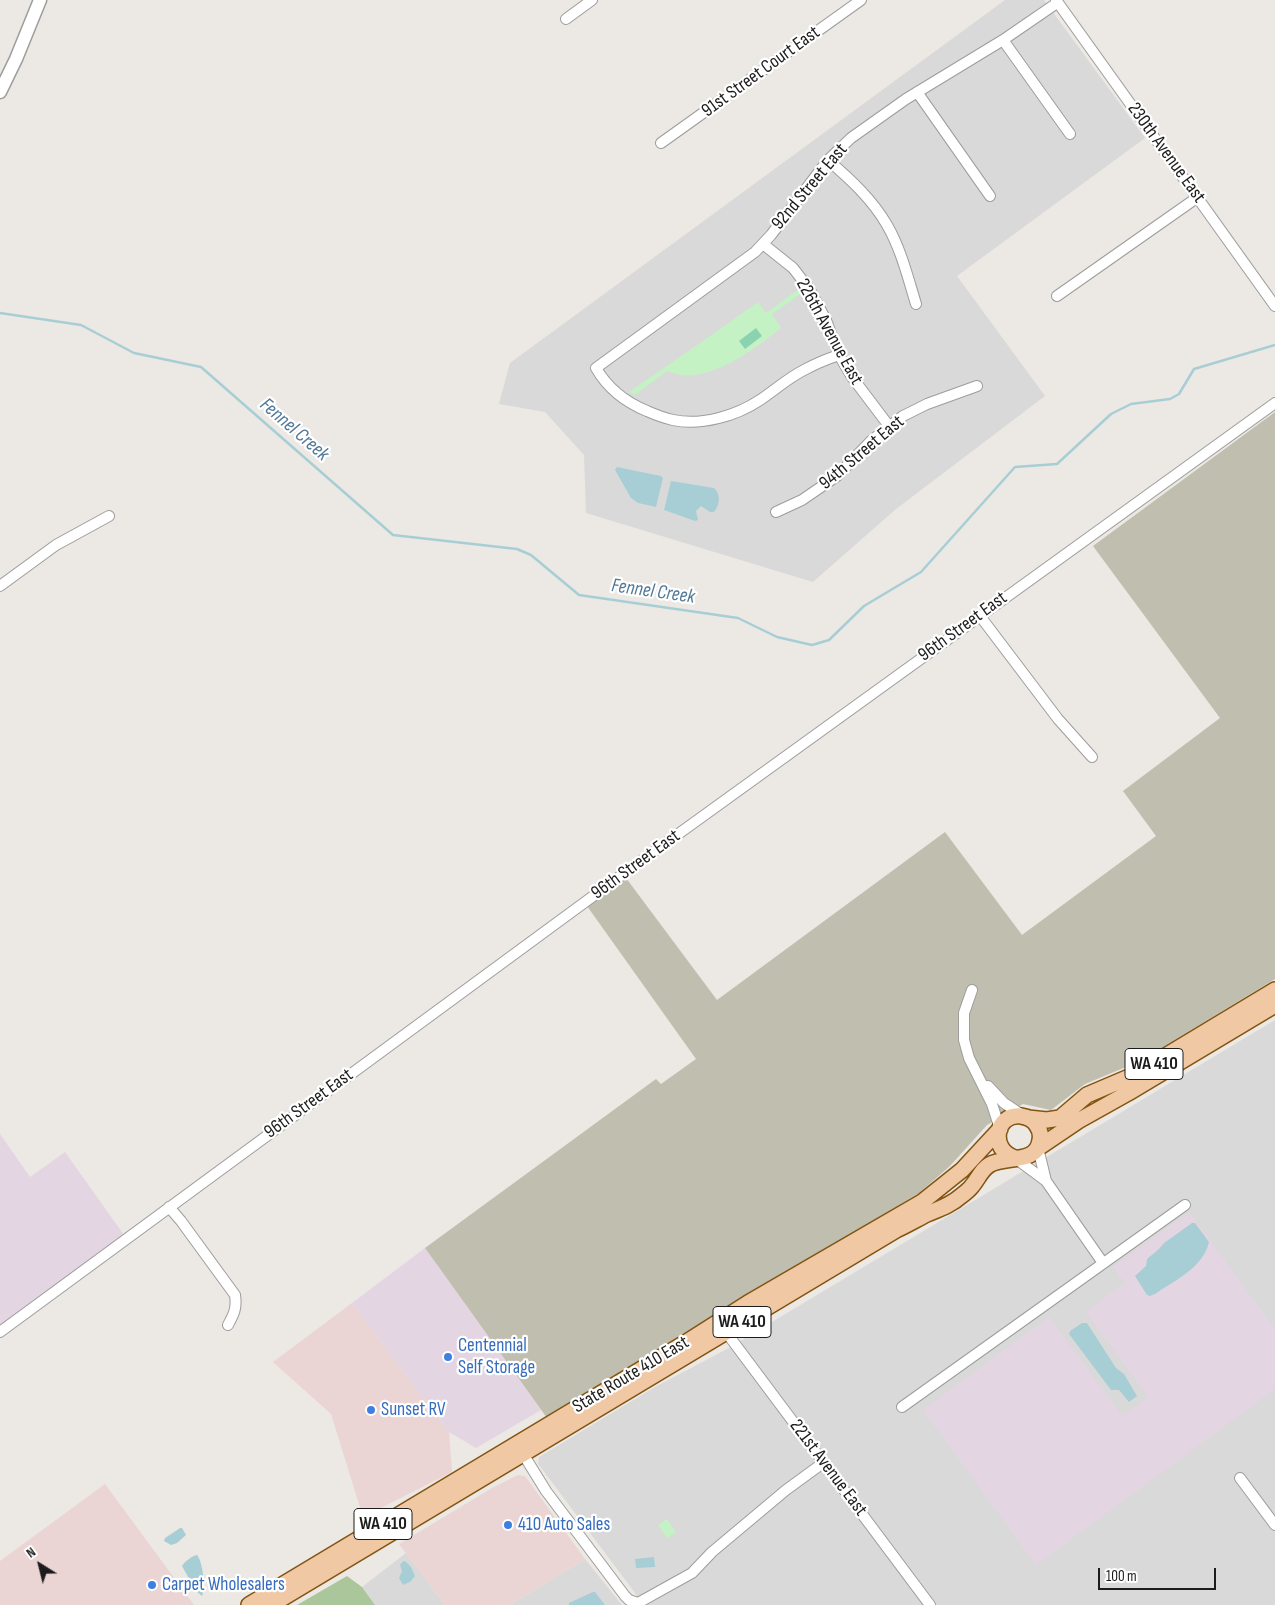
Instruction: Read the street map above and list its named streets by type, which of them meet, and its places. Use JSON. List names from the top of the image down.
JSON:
{
  "streets": {
    "main road": ["WA 410", "State Route 410 East"],
    "street": [
      "91st Street Court East",
      "230th Avenue East",
      "92nd Street East",
      "226th Avenue East",
      "94th Street East",
      "96th Street East",
      "221st Avenue East"
    ]
  },
  "crossings": [
    ["230th Avenue East", "92nd Street East"],
    ["92nd Street East", "226th Avenue East"],
    ["226th Avenue East", "94th Street East"],
    ["WA 410", "State Route 410 East"],
    ["State Route 410 East", "221st Avenue East"]
  ],
  "water": ["Fennel Creek"],
  "places": [
    "Centennial Self Storage",
    "Sunset RV",
    "410 Auto Sales",
    "Carpet Wholesalers"
  ],
  "scale_bar": "100 m",
  "north": "top left"
}
